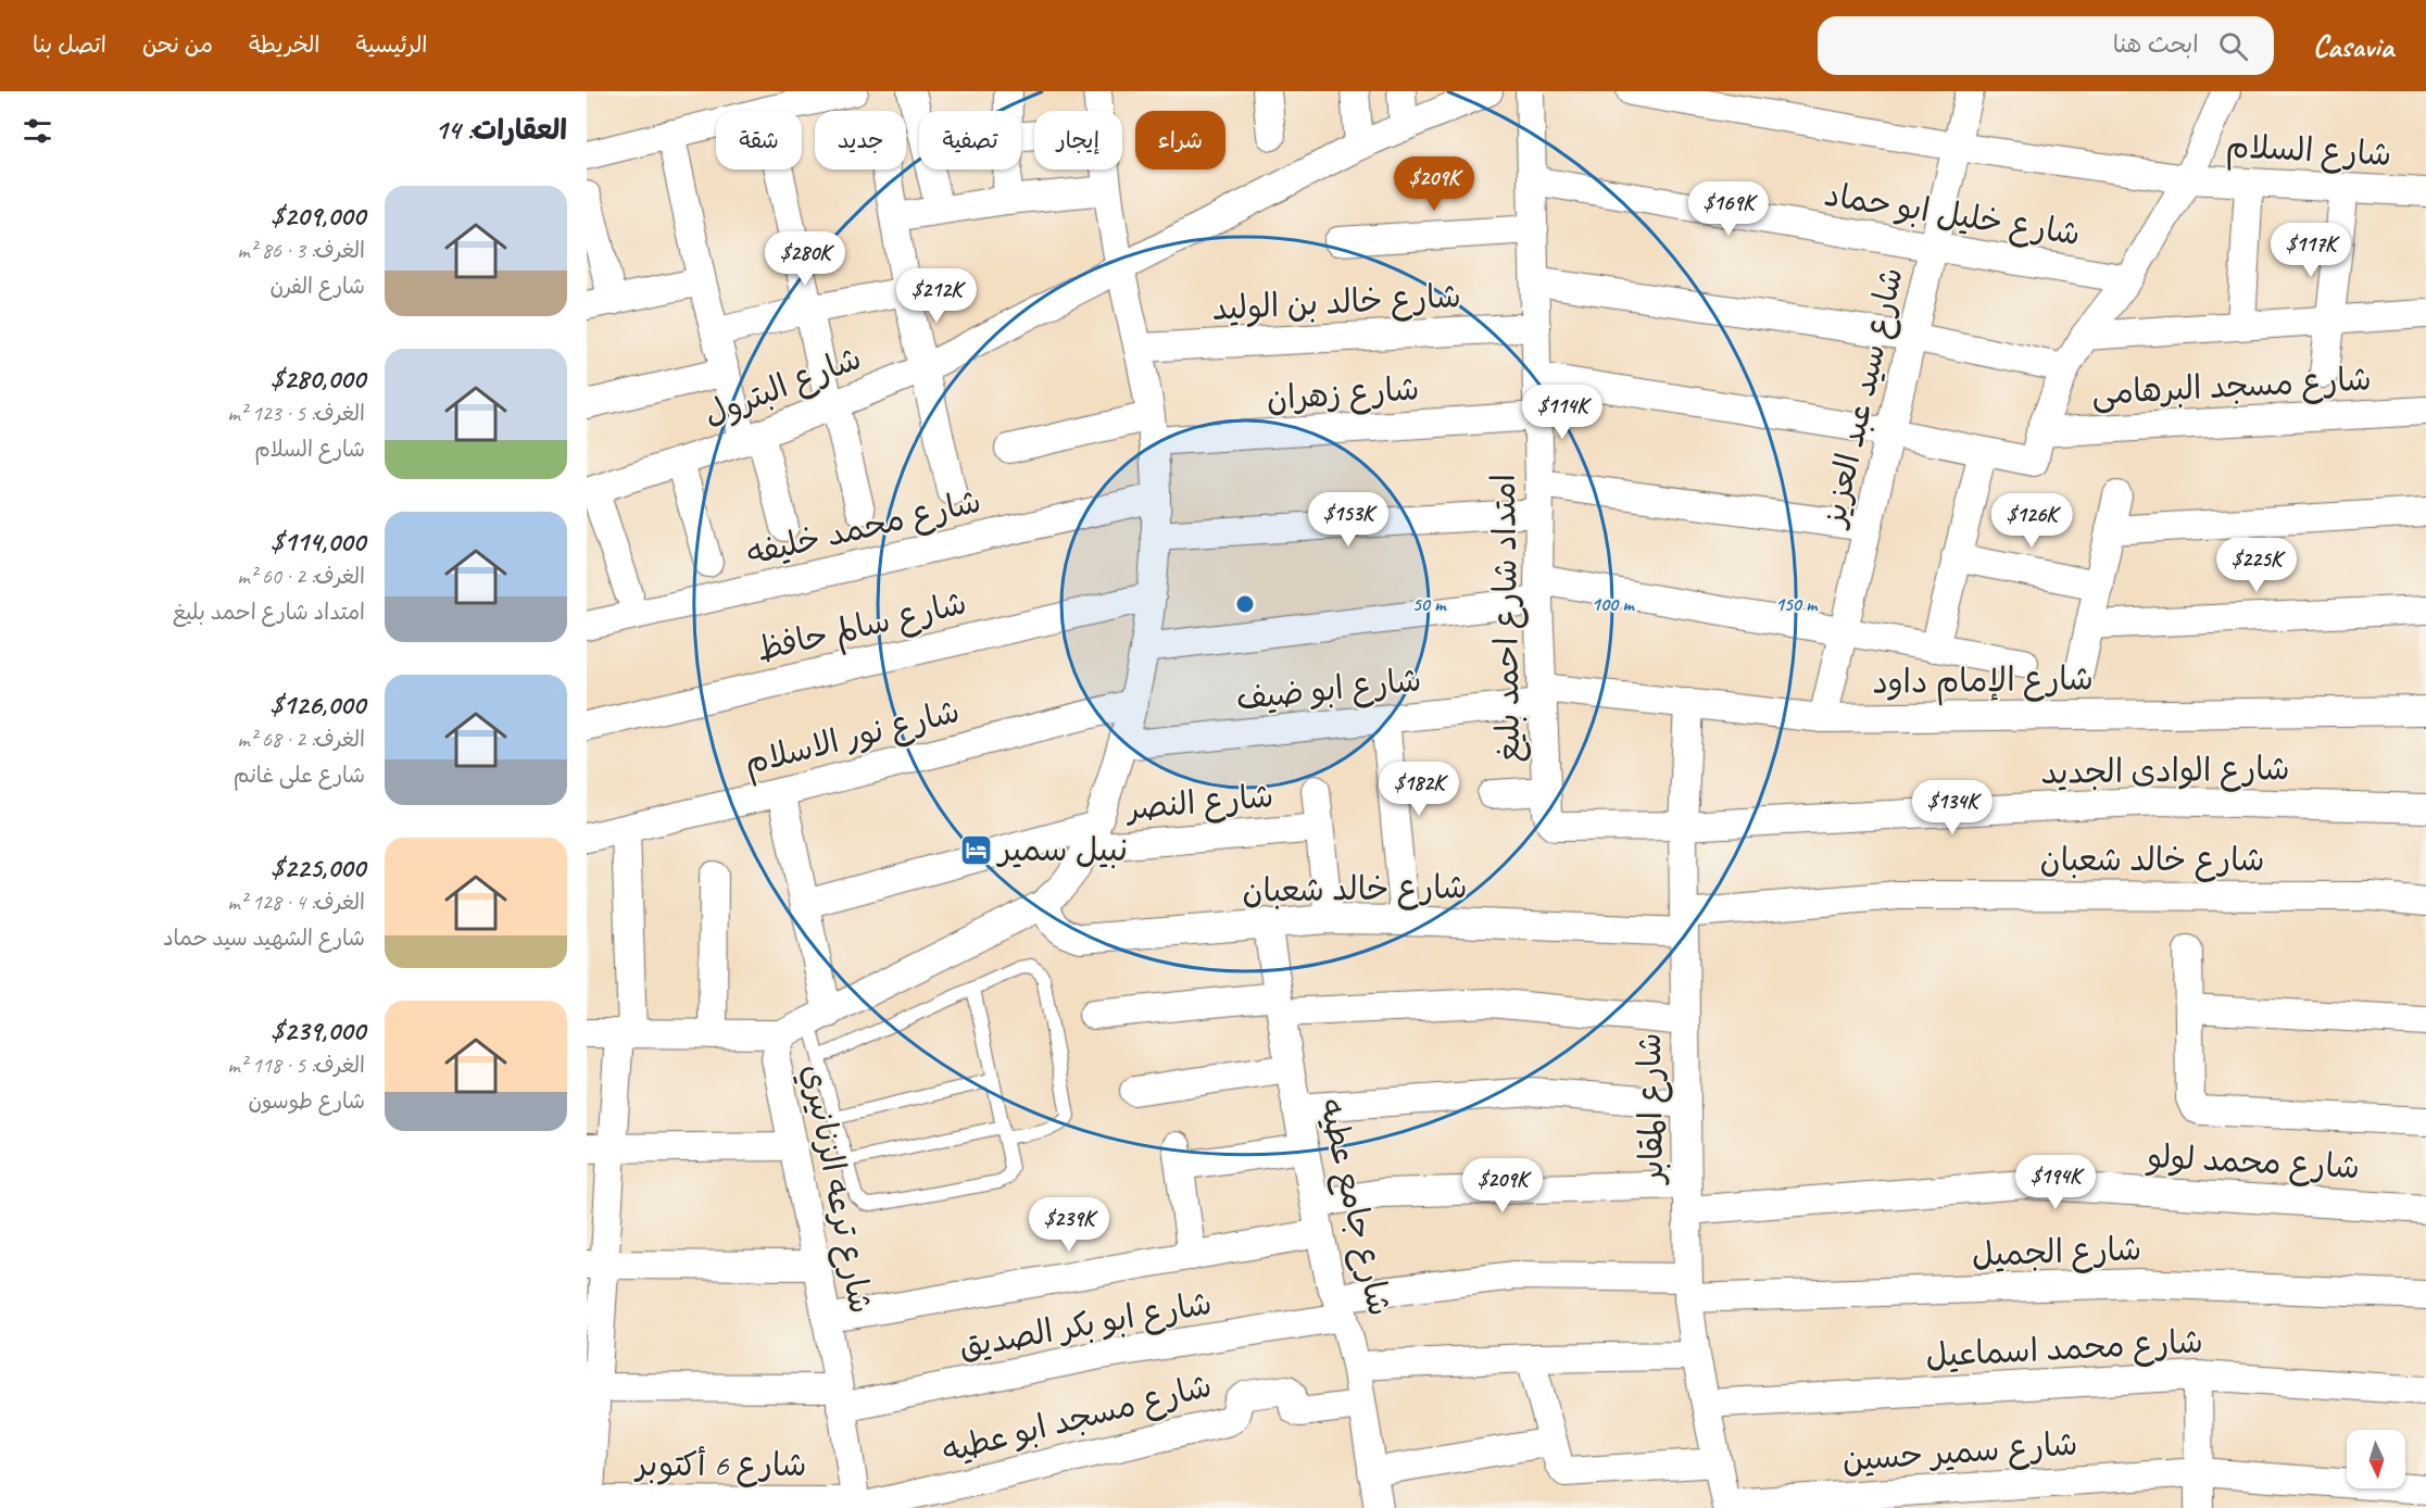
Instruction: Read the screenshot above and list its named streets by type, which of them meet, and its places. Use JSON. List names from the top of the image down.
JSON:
{
  "streets": {
    "street": [
      "شارع السلام",
      "شارع خليل ابو حماد",
      "شارع خالد بن الوليد",
      "شارع البترول",
      "شارع مسجد البرهامى",
      "شارع زهران",
      "شارع سيد عبد العزيز",
      "شارع محمد خليفه",
      "امتداد شارع احمد بليغ",
      "شارع سالم حافظ",
      "شارع الإمام داود",
      "شارع ابو ضيف",
      "شارع نور الاسلام",
      "شارع الوادى الجديد",
      "شارع النصر",
      "شارع خالد شعبان",
      "شارع المقابر",
      "شارع محمد لولو",
      "شارع ترعه الزنانيري",
      "شارع جامع عطيه",
      "شارع الجميل",
      "شارع ابو بكر الصديق",
      "شارع محمد اسماعيل",
      "شارع مسجد ابو عطيه",
      "شارع سمير حسين",
      "شارع 6 أكتوبر"
    ]
  },
  "crossings": [
    ["شارع السلام", "شارع سيد عبد العزيز"],
    ["شارع خليل ابو حماد", "شارع سيد عبد العزيز"],
    ["شارع خليل ابو حماد", "امتداد شارع احمد بليغ"],
    ["شارع خالد بن الوليد", "امتداد شارع احمد بليغ"],
    ["شارع خالد بن الوليد", "شارع ترعه الزنانيري"],
    ["شارع البترول", "شارع ترعه الزنانيري"],
    ["شارع زهران", "امتداد شارع احمد بليغ"],
    ["شارع زهران", "شارع ترعه الزنانيري"],
    ["شارع سيد عبد العزيز", "شارع الإمام داود"],
    ["شارع محمد خليفه", "شارع ترعه الزنانيري"],
    ["امتداد شارع احمد بليغ", "شارع الإمام داود"],
    ["امتداد شارع احمد بليغ", "شارع ابو ضيف"],
    ["امتداد شارع احمد بليغ", "شارع الوادى الجديد"],
    ["شارع سالم حافظ", "شارع ترعه الزنانيري"],
    ["شارع الإمام داود", "شارع ابو ضيف"],
    ["شارع الإمام داود", "شارع المقابر"],
    ["شارع ابو ضيف", "شارع ترعه الزنانيري"],
    ["شارع نور الاسلام", "شارع ترعه الزنانيري"],
    ["شارع الوادى الجديد", "شارع المقابر"],
    ["شارع النصر", "شارع ترعه الزنانيري"],
    ["شارع خالد شعبان", "شارع المقابر"],
    ["شارع خالد شعبان", "شارع ترعه الزنانيري"],
    ["شارع خالد شعبان", "شارع جامع عطيه"],
    ["شارع المقابر", "شارع محمد لولو"],
    ["شارع المقابر", "شارع الجميل"],
    ["شارع المقابر", "شارع محمد اسماعيل"],
    ["شارع المقابر", "شارع سمير حسين"],
    ["شارع محمد لولو", "شارع جامع عطيه"],
    ["شارع ترعه الزنانيري", "شارع ابو بكر الصديق"],
    ["شارع ترعه الزنانيري", "شارع مسجد ابو عطيه"],
    ["شارع ترعه الزنانيري", "شارع 6 أكتوبر"],
    ["شارع جامع عطيه", "شارع الجميل"],
    ["شارع جامع عطيه", "شارع ابو بكر الصديق"],
    ["شارع جامع عطيه", "شارع مسجد ابو عطيه"],
    ["شارع الجميل", "شارع ابو بكر الصديق"],
    ["شارع مسجد ابو عطيه", "شارع 6 أكتوبر"]
  ],
  "places": {
    "hotel": ["نبيل سمير"]
  },
  "north": "bottom",
  "page": {
    "header": "Casavia",
    "search": "ابحث هنا",
    "nav": [
      "الرئيسية",
      "الخريطة",
      "من نحن",
      "اتصل بنا"
    ],
    "heading": "العقارات: 14",
    "chip": [
      "شراء",
      "إيجار",
      "تصفية",
      "جديد",
      "شقة"
    ],
    "price": [
      "$209K",
      "$169K",
      "$117K",
      "$280K",
      "$212K",
      "$114K",
      "$153K",
      "$126K",
      "$225K",
      "$182K",
      "$134K",
      "$194K",
      "$209K",
      "$239K"
    ],
    "list": [
      {
        "name": "$209,000",
        "note": "الغرف: 3 · 86 m² · شارع الفرن"
      },
      {
        "name": "$280,000",
        "note": "الغرف: 5 · 123 m² · شارع السلام"
      },
      {
        "name": "$114,000",
        "note": "الغرف: 2 · 60 m² · امتداد شارع احمد بليغ"
      },
      {
        "name": "$126,000",
        "note": "الغرف: 2 · 68 m² · شارع على غانم"
      },
      {
        "name": "$225,000",
        "note": "الغرف: 4 · 128 m² · شارع الشهيد سيد حماد"
      },
      {
        "name": "$239,000",
        "note": "الغرف: 5 · 118 m² · شارع طوسون"
      }
    ]
  },
  "rings": ["50 m", "100 m", "150 m"]
}
